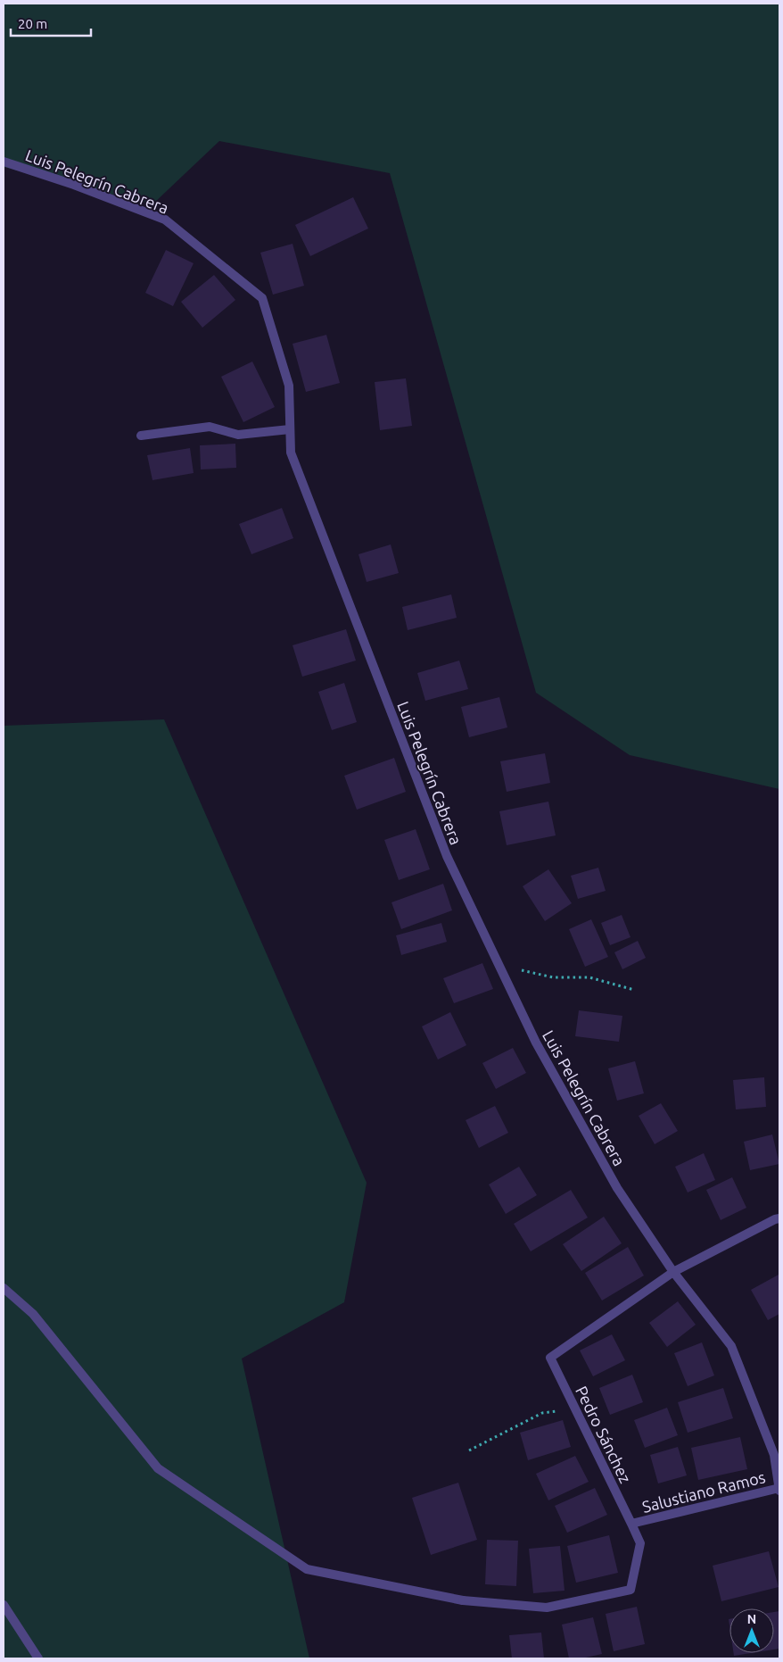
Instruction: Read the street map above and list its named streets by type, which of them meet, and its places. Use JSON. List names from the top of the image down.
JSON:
{
  "streets": {
    "street": ["Luis Pelegrín Cabrera", "Pedro Sánchez", "Salustiano Ramos"]
  },
  "crossings": [
    ["Luis Pelegrín Cabrera", "Pedro Sánchez"],
    ["Luis Pelegrín Cabrera", "Salustiano Ramos"],
    ["Pedro Sánchez", "Salustiano Ramos"]
  ],
  "scale_bar": "20 m",
  "north": "top"
}
